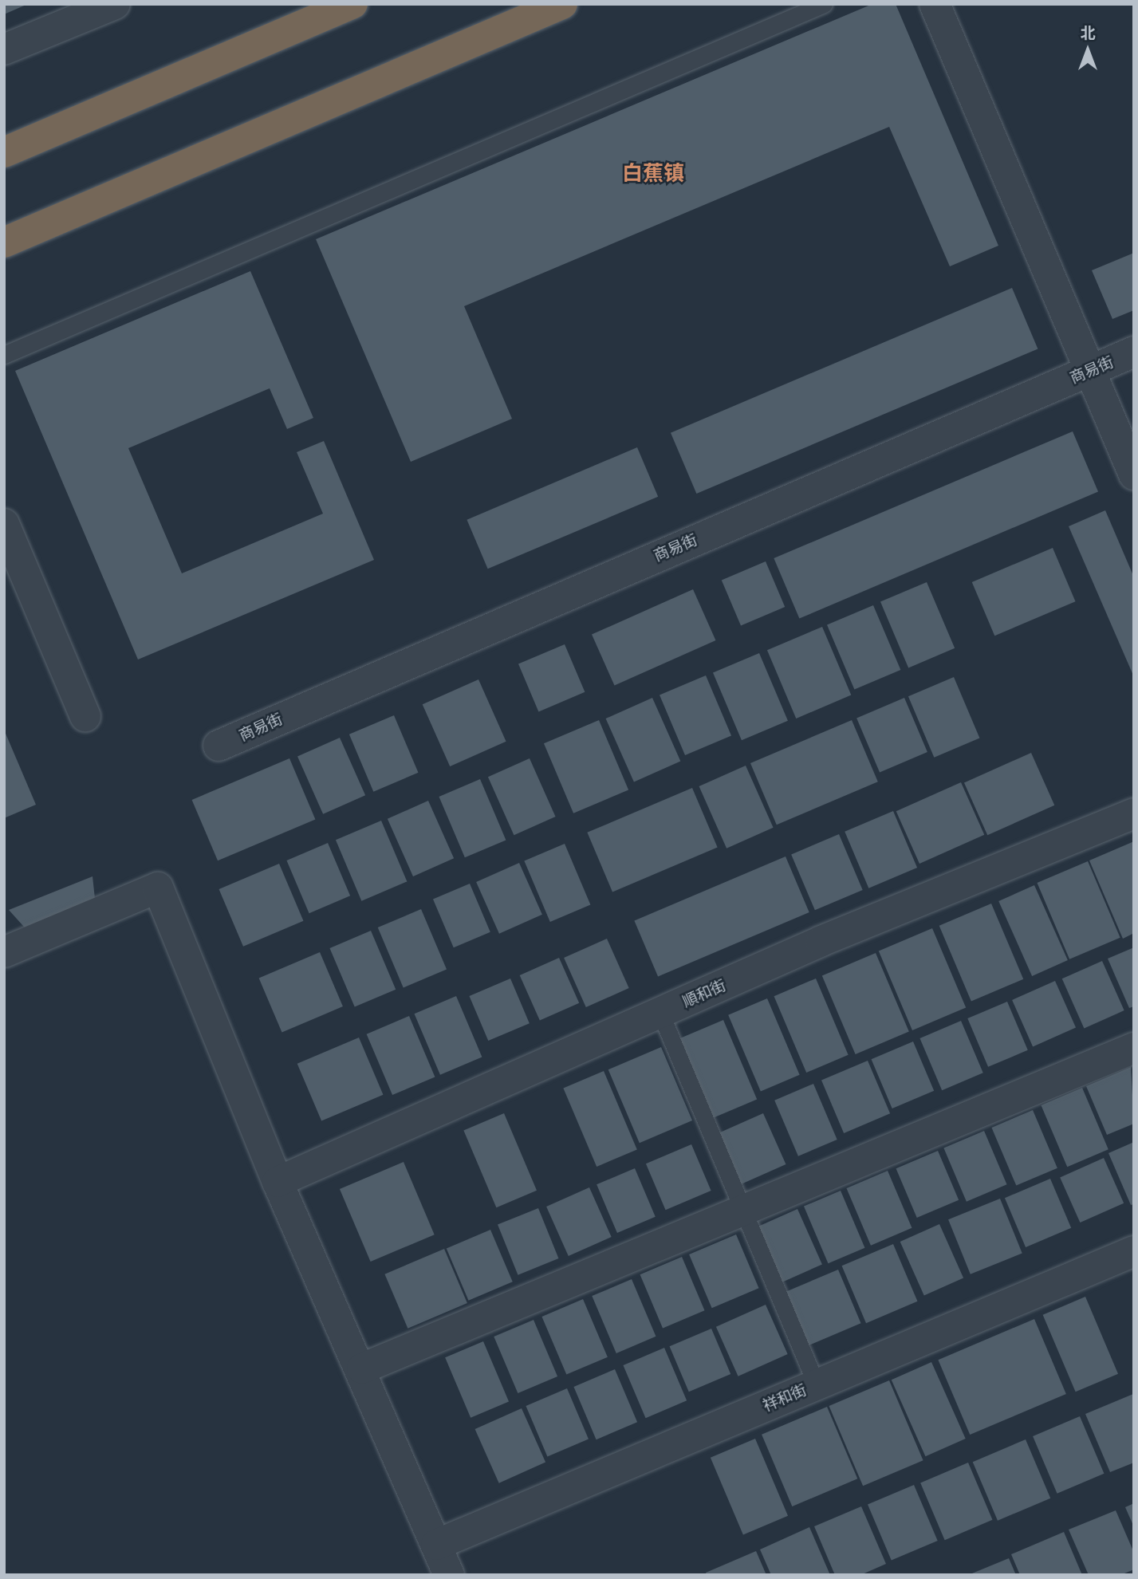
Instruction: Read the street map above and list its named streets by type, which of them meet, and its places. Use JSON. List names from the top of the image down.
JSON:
{
  "streets": {
    "street": ["商易街", "順和街", "祥和街"]
  },
  "districts": ["白蕉镇"],
  "north": "top"
}
